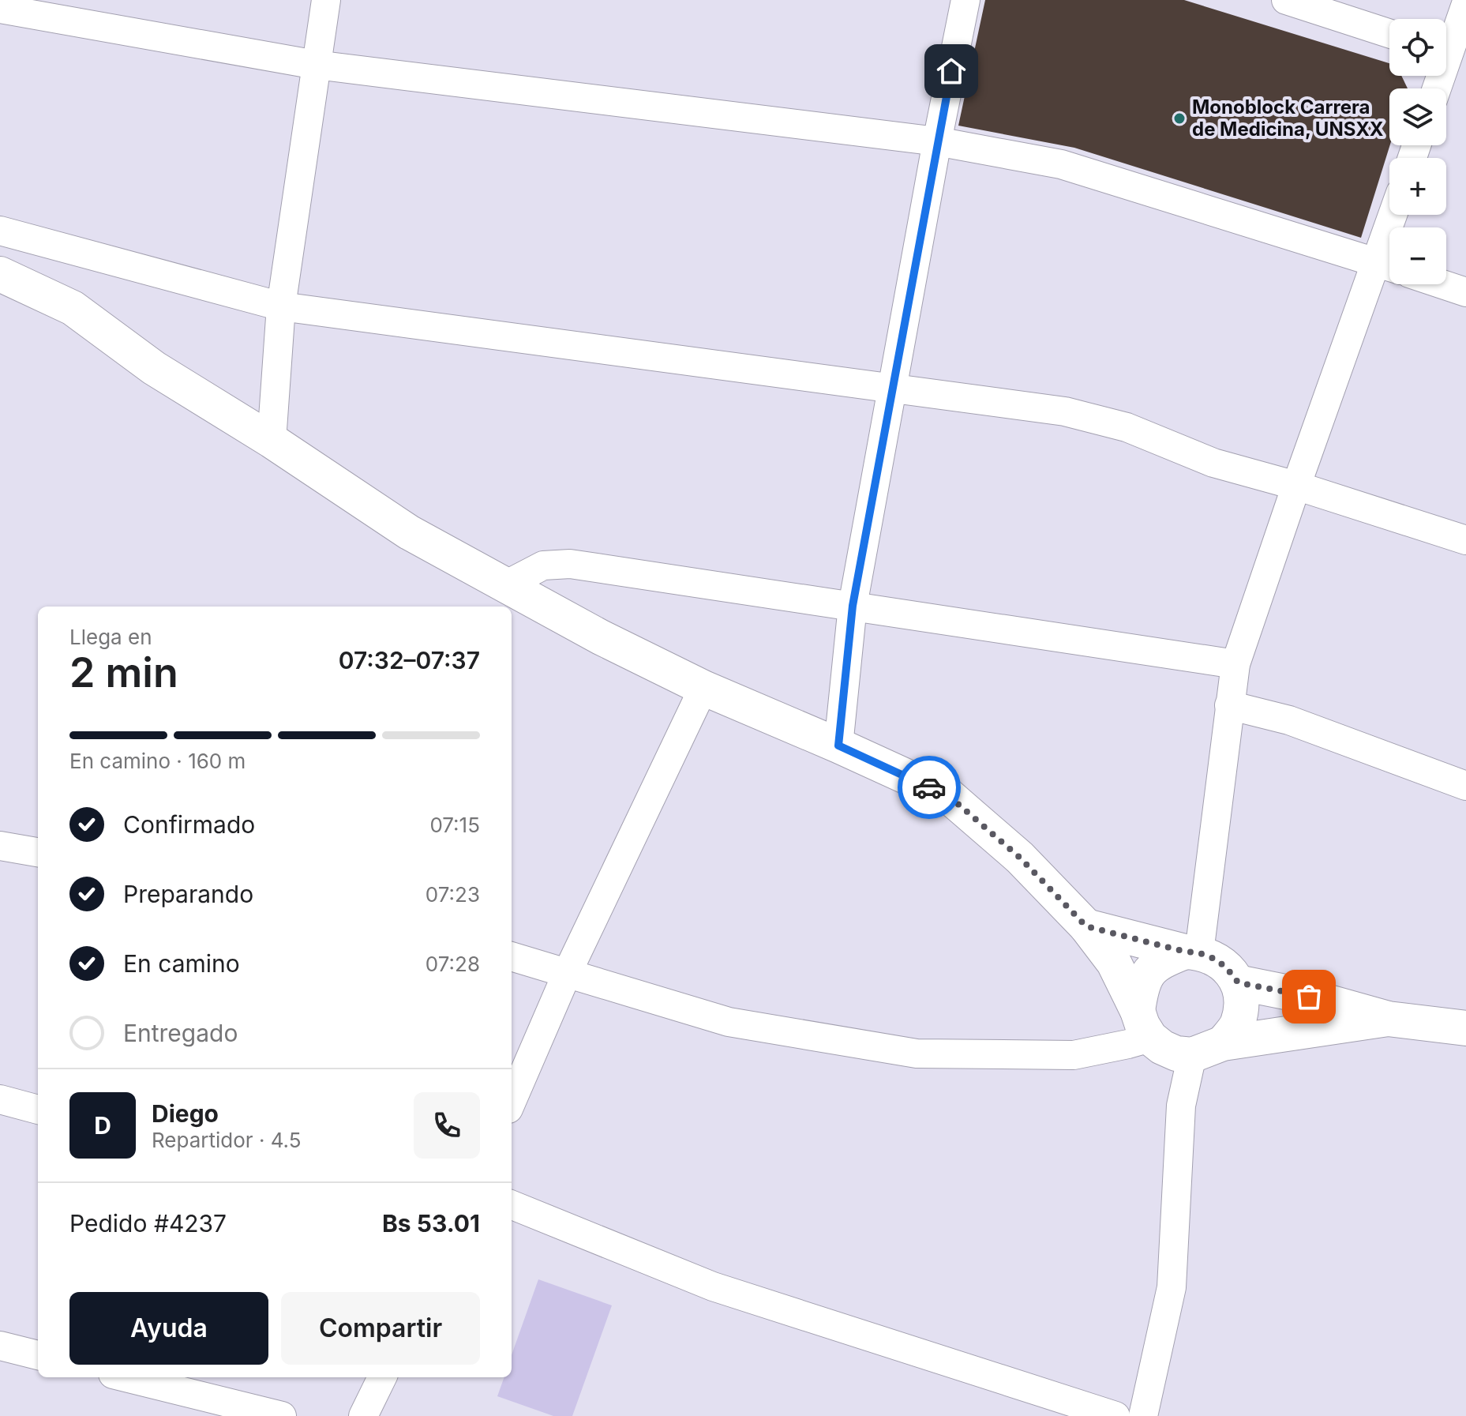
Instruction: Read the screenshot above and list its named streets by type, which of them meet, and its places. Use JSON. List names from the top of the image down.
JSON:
{
  "places": ["Monoblock Carrera de Medicina, UNSXX"],
  "page": {
    "map_buttons": ["+", "−"],
    "heading": ["2 min", "Llega en", "07:32–07:37"],
    "panel": [
      "Diego",
      "Repartidor · 4.5",
      "Pedido #4237",
      "Bs 53.01"
    ],
    "bar": "En camino · 160 m",
    "list": [
      ["Confirmado", "07:15"],
      ["Preparando", "07:23"],
      ["En camino", "07:28"],
      "Entregado"
    ],
    "round": "D",
    "buttons": ["Ayuda", "Compartir"]
  }
}
